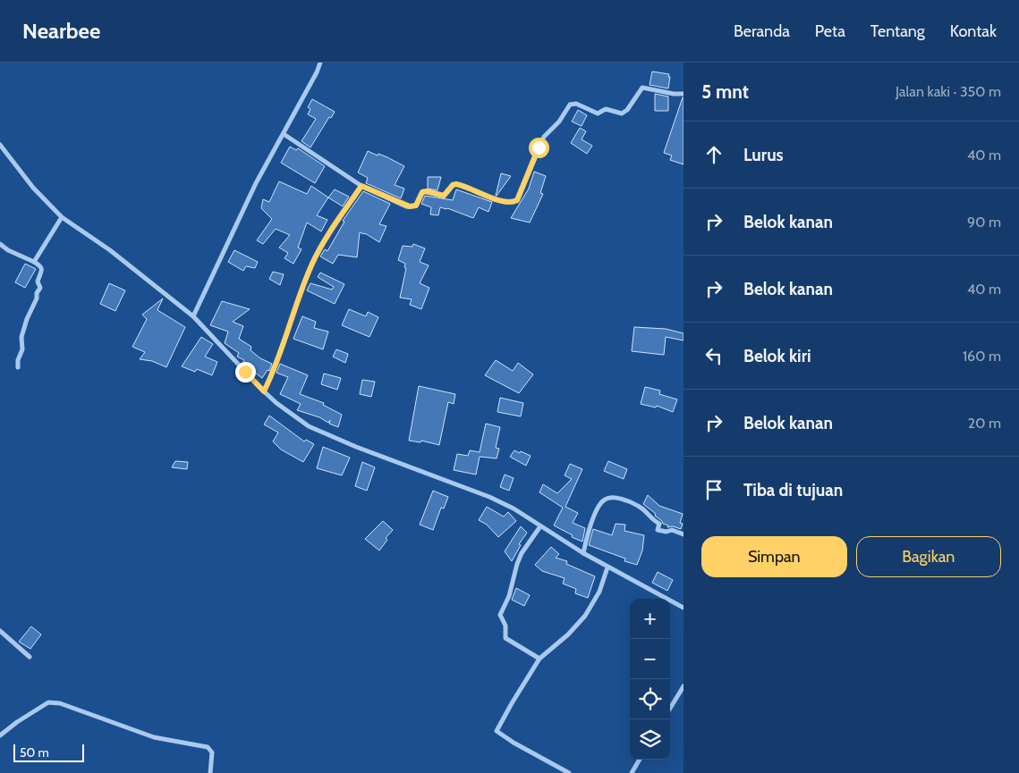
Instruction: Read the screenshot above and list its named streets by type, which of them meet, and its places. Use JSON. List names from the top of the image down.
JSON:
{
  "scale_bar": "50 m",
  "page": {
    "header": "Nearbee",
    "nav": [
      "Beranda",
      "Peta",
      "Tentang",
      "Kontak"
    ],
    "heading": ["5 mnt", "Jalan kaki · 350 m"],
    "list": [
      ["Lurus", "40 m"],
      ["Belok kanan", "90 m"],
      ["Belok kanan", "40 m"],
      ["Belok kiri", "160 m"],
      ["Belok kanan", "20 m"],
      "Tiba di tujuan"
    ],
    "buttons": ["Simpan", "Bagikan"],
    "map_buttons": ["+", "−"],
    "scale": "50 m"
  }
}
